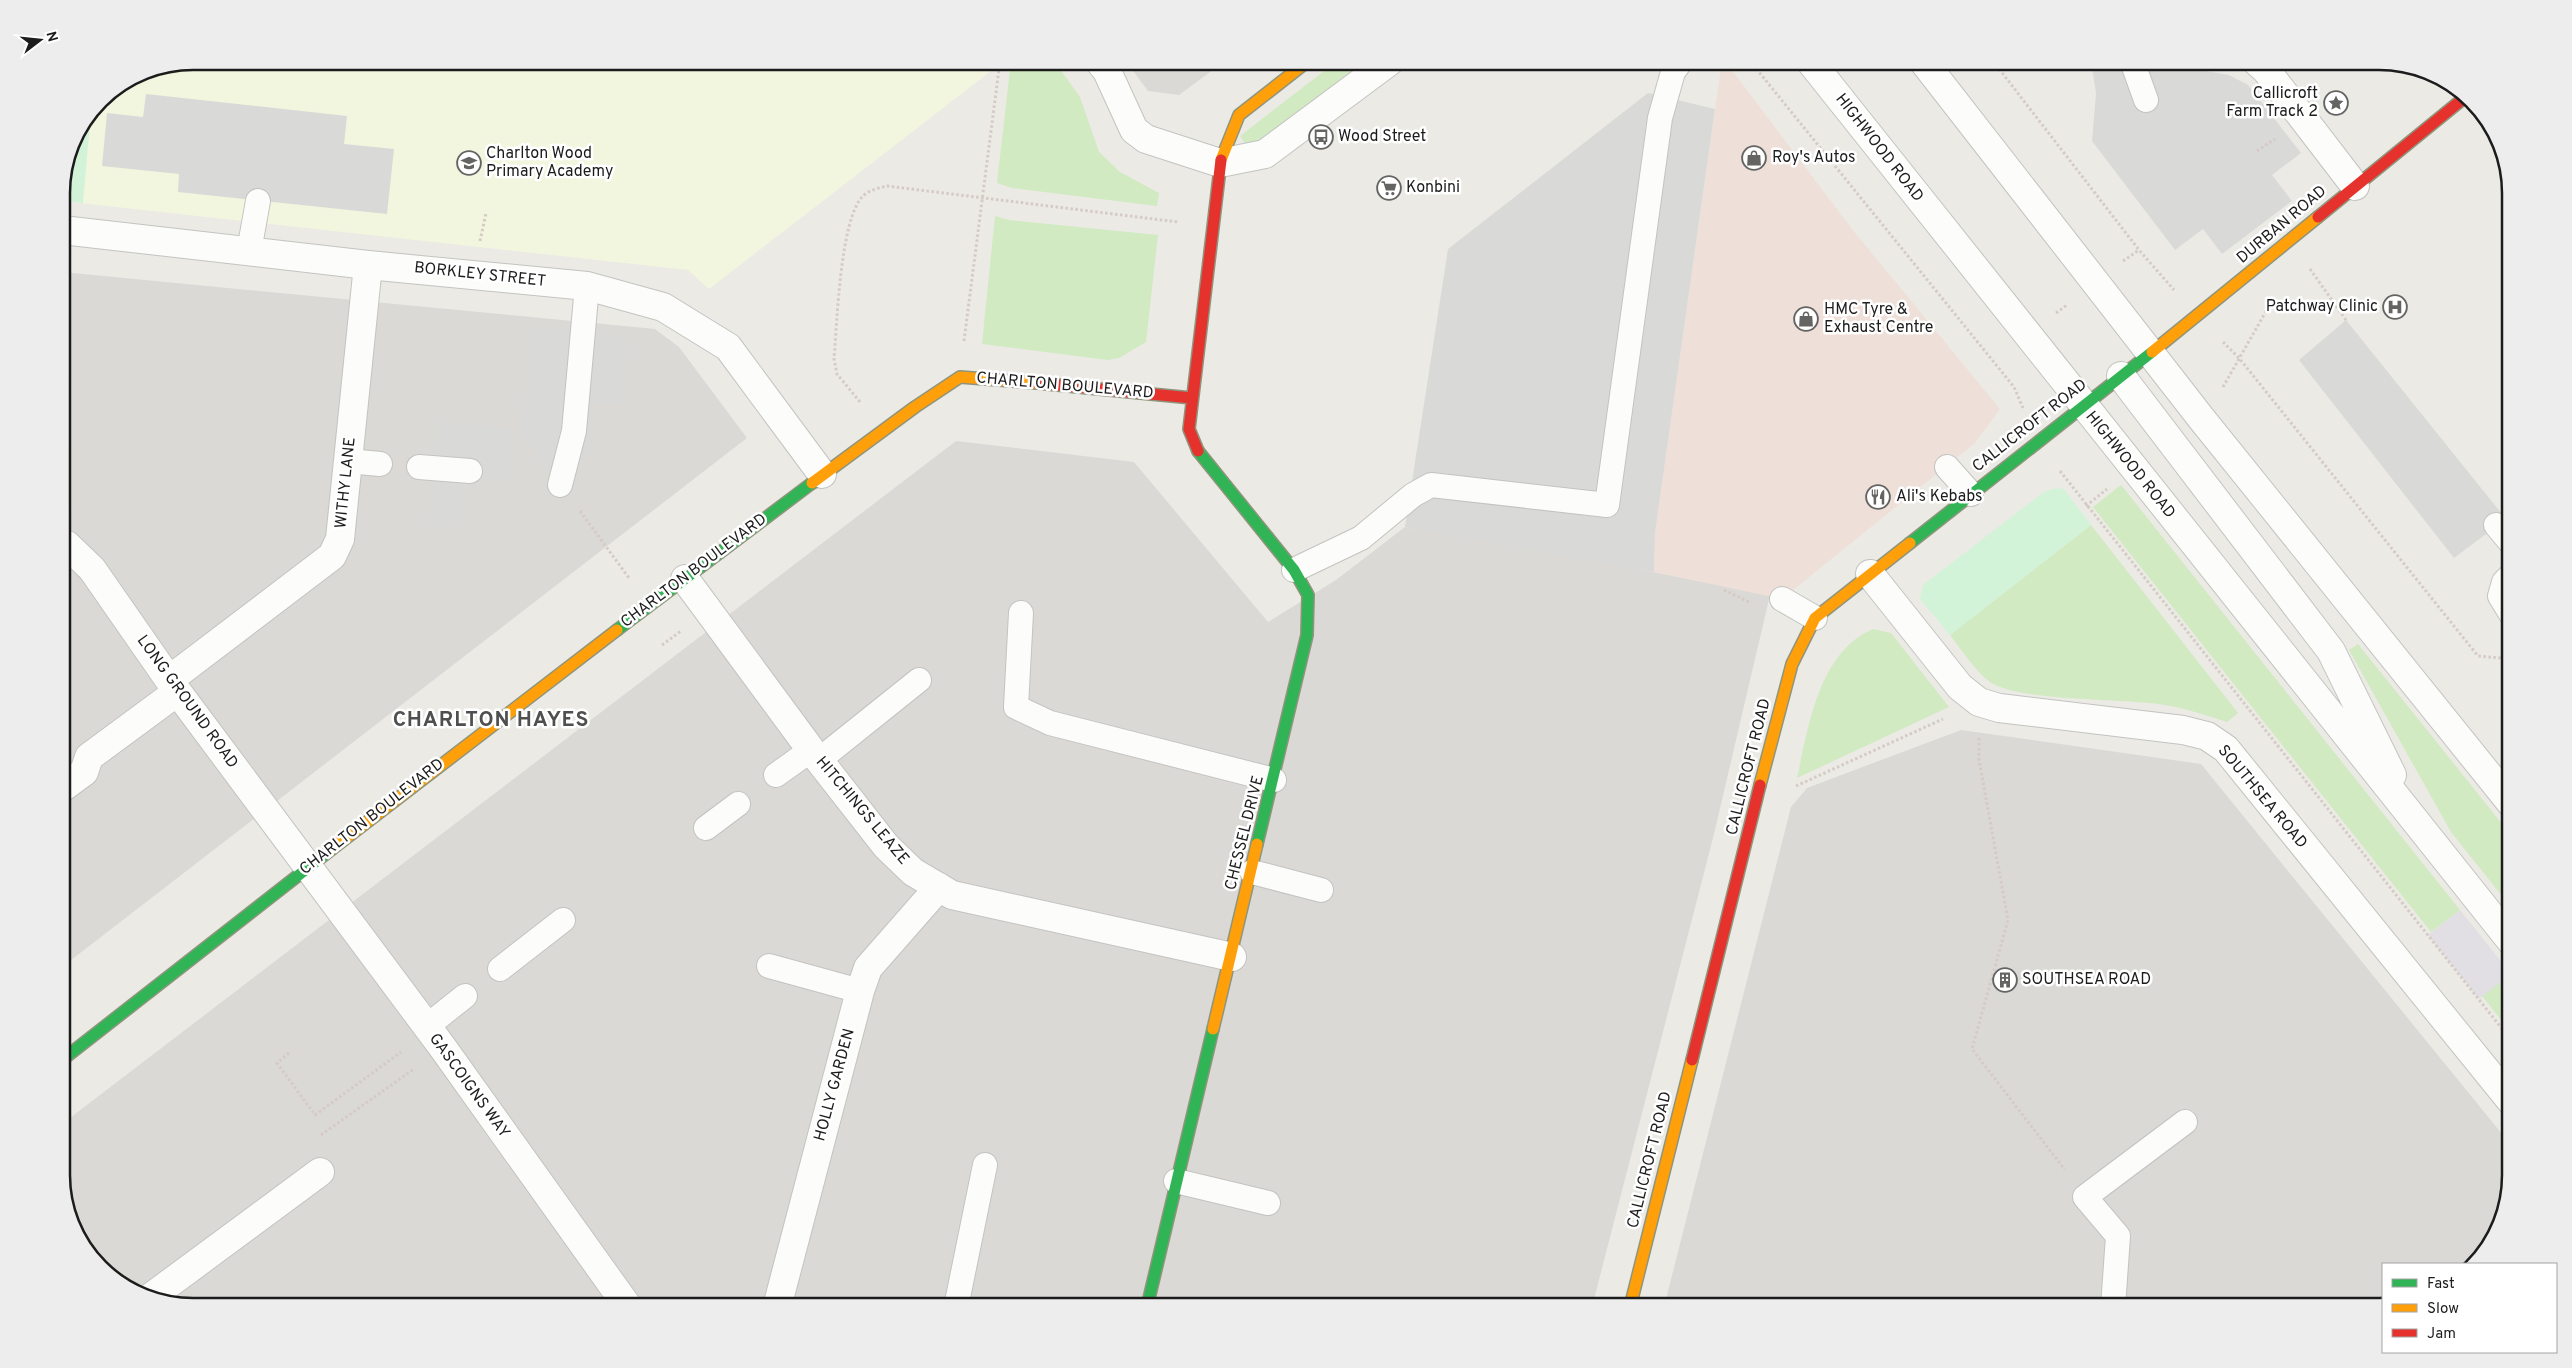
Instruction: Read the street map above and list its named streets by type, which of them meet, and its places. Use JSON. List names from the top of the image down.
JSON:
{
  "streets": {
    "street": [
      "HIGHWOOD ROAD",
      "DURBAN ROAD",
      "BORKLEY STREET",
      "CHARLTON BOULEVARD",
      "CALLICROFT ROAD",
      "WITHY LANE",
      "LONG GROUND ROAD",
      "SOUTHSEA ROAD",
      "HITCHINGS LEAZE",
      "CHESSEL DRIVE",
      "HOLLY GARDEN",
      "GASCOIGNS WAY"
    ]
  },
  "crossings": [
    ["HIGHWOOD ROAD", "DURBAN ROAD"],
    ["HIGHWOOD ROAD", "CALLICROFT ROAD"],
    ["DURBAN ROAD", "CALLICROFT ROAD"],
    ["BORKLEY STREET", "CHARLTON BOULEVARD"],
    ["BORKLEY STREET", "WITHY LANE"],
    ["CHARLTON BOULEVARD", "LONG GROUND ROAD"],
    ["CHARLTON BOULEVARD", "HITCHINGS LEAZE"],
    ["CHARLTON BOULEVARD", "CHESSEL DRIVE"],
    ["CHARLTON BOULEVARD", "GASCOIGNS WAY"],
    ["CALLICROFT ROAD", "SOUTHSEA ROAD"],
    ["WITHY LANE", "LONG GROUND ROAD"],
    ["LONG GROUND ROAD", "GASCOIGNS WAY"],
    ["HITCHINGS LEAZE", "CHESSEL DRIVE"],
    ["HITCHINGS LEAZE", "HOLLY GARDEN"]
  ],
  "districts": ["CHARLTON HAYES"],
  "places": {
    "place": ["Callicroft Farm Track 2"],
    "bus stop": ["Wood Street"],
    "shop": ["Roy's Autos", "HMC Tyre & Exhaust Centre"],
    "school or university": ["Charlton Wood Primary Academy"],
    "supermarket": ["Konbini"],
    "hospital": ["Patchway Clinic"],
    "restaurant": ["Ali's Kebabs"],
    "building": ["SOUTHSEA ROAD"]
  },
  "legend": ["Fast", "Slow", "Jam"],
  "north": "right"
}
